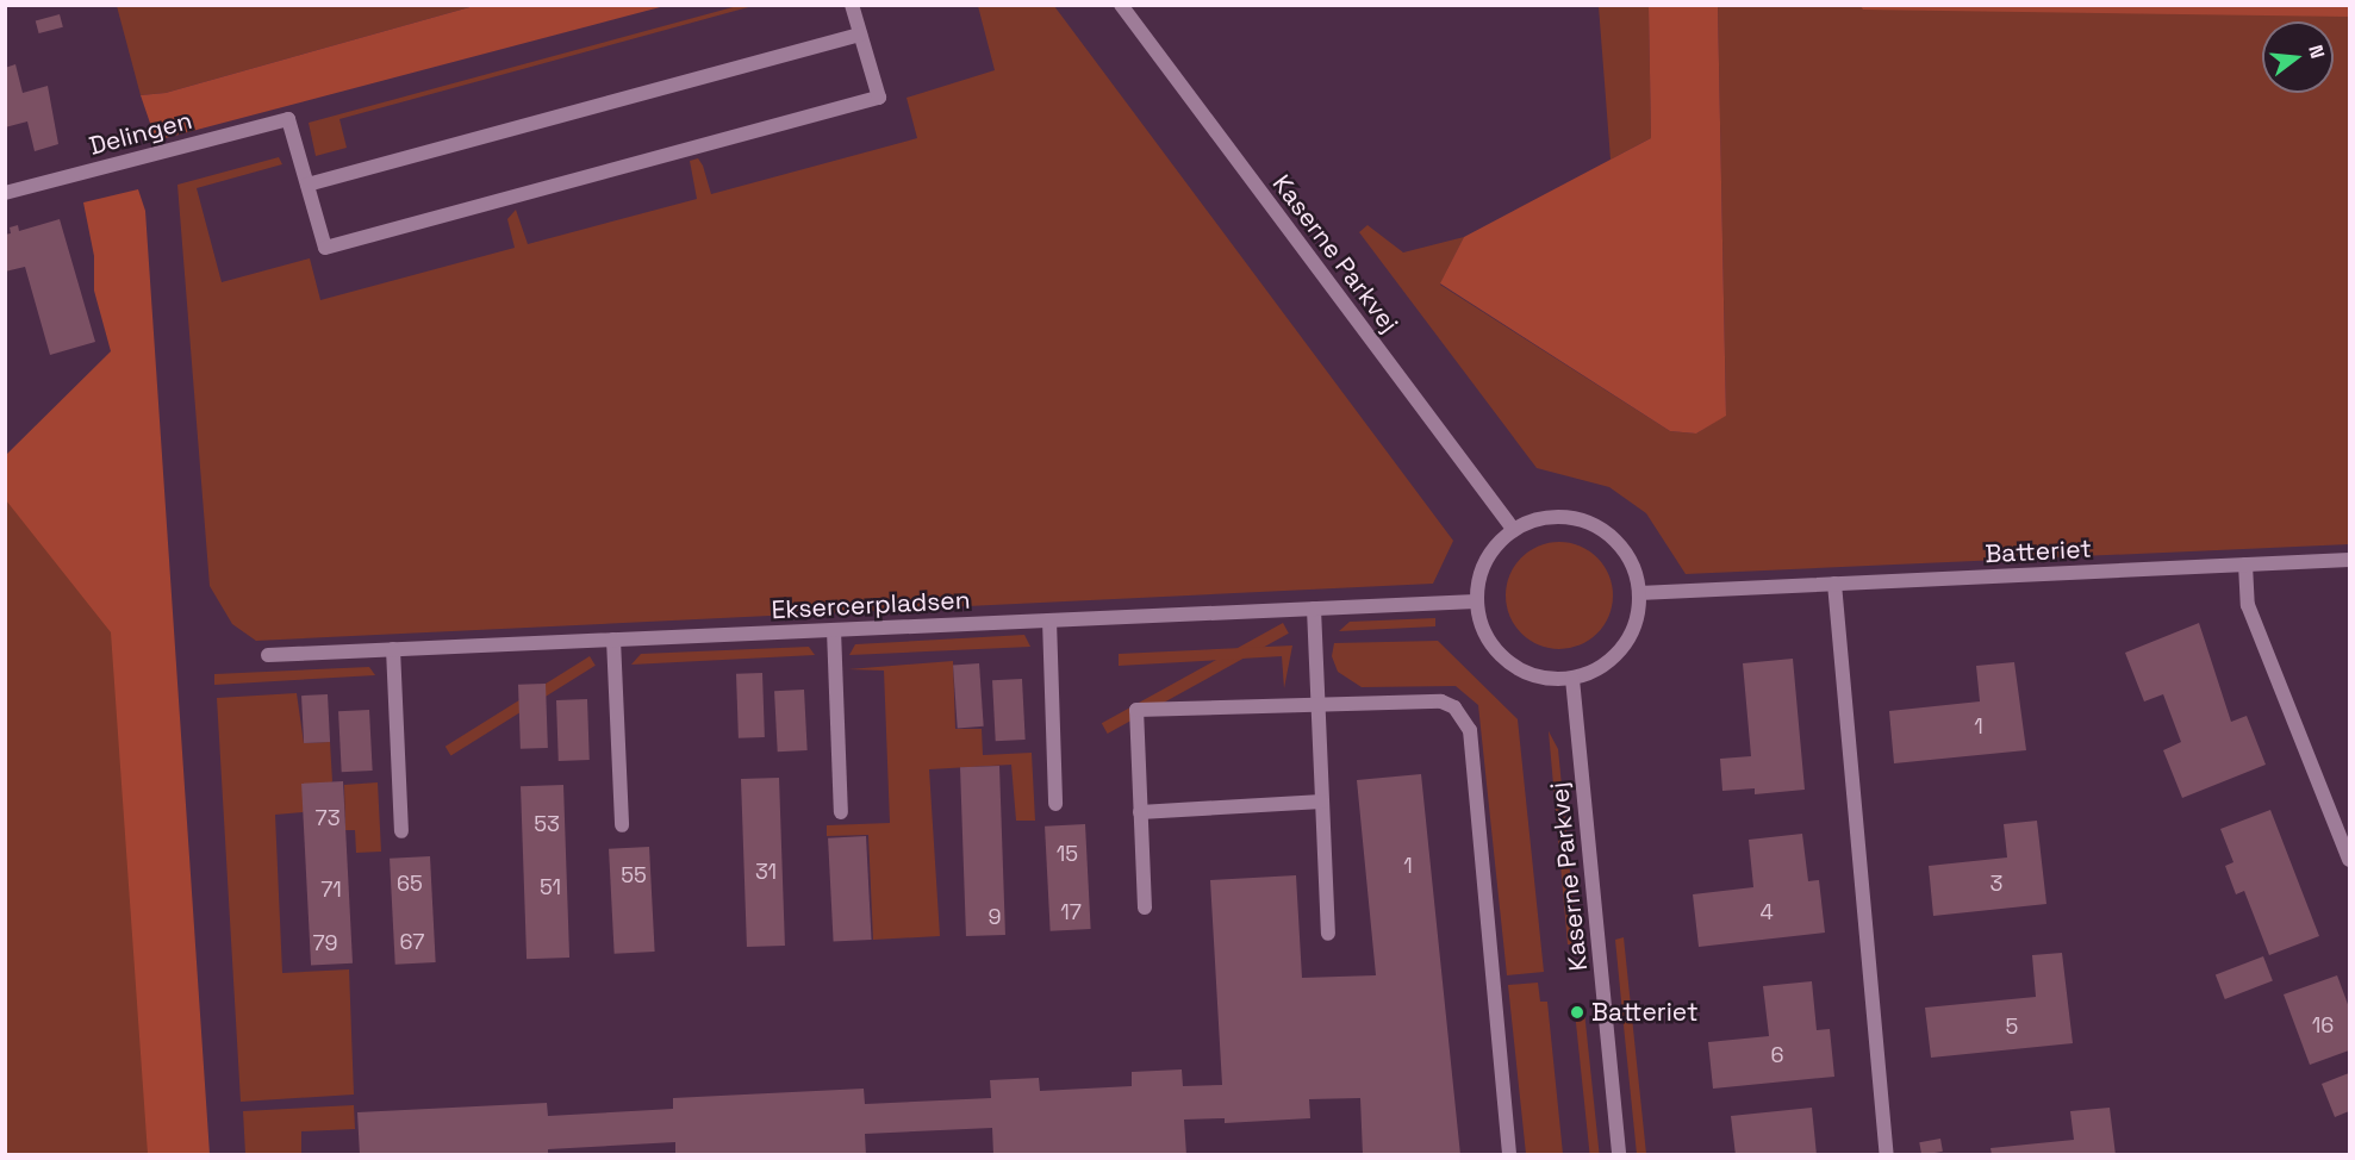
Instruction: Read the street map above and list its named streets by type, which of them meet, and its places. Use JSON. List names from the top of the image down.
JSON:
{
  "streets": {
    "street": [
      "Delingen",
      "Kaserne Parkvej",
      "Batteriet",
      "Eksercerpladsen"
    ]
  },
  "crossings": [
    ["Kaserne Parkvej", "Batteriet"],
    ["Kaserne Parkvej", "Eksercerpladsen"],
    ["Batteriet", "Eksercerpladsen"]
  ],
  "places": ["Batteriet"],
  "house_numbers": [
    "1",
    "73",
    "53",
    "15",
    "1",
    "31",
    "55",
    "65",
    "3",
    "51",
    "71",
    "17",
    "4",
    "9",
    "67",
    "79",
    "16",
    "5",
    "6"
  ],
  "north": "right"
}
